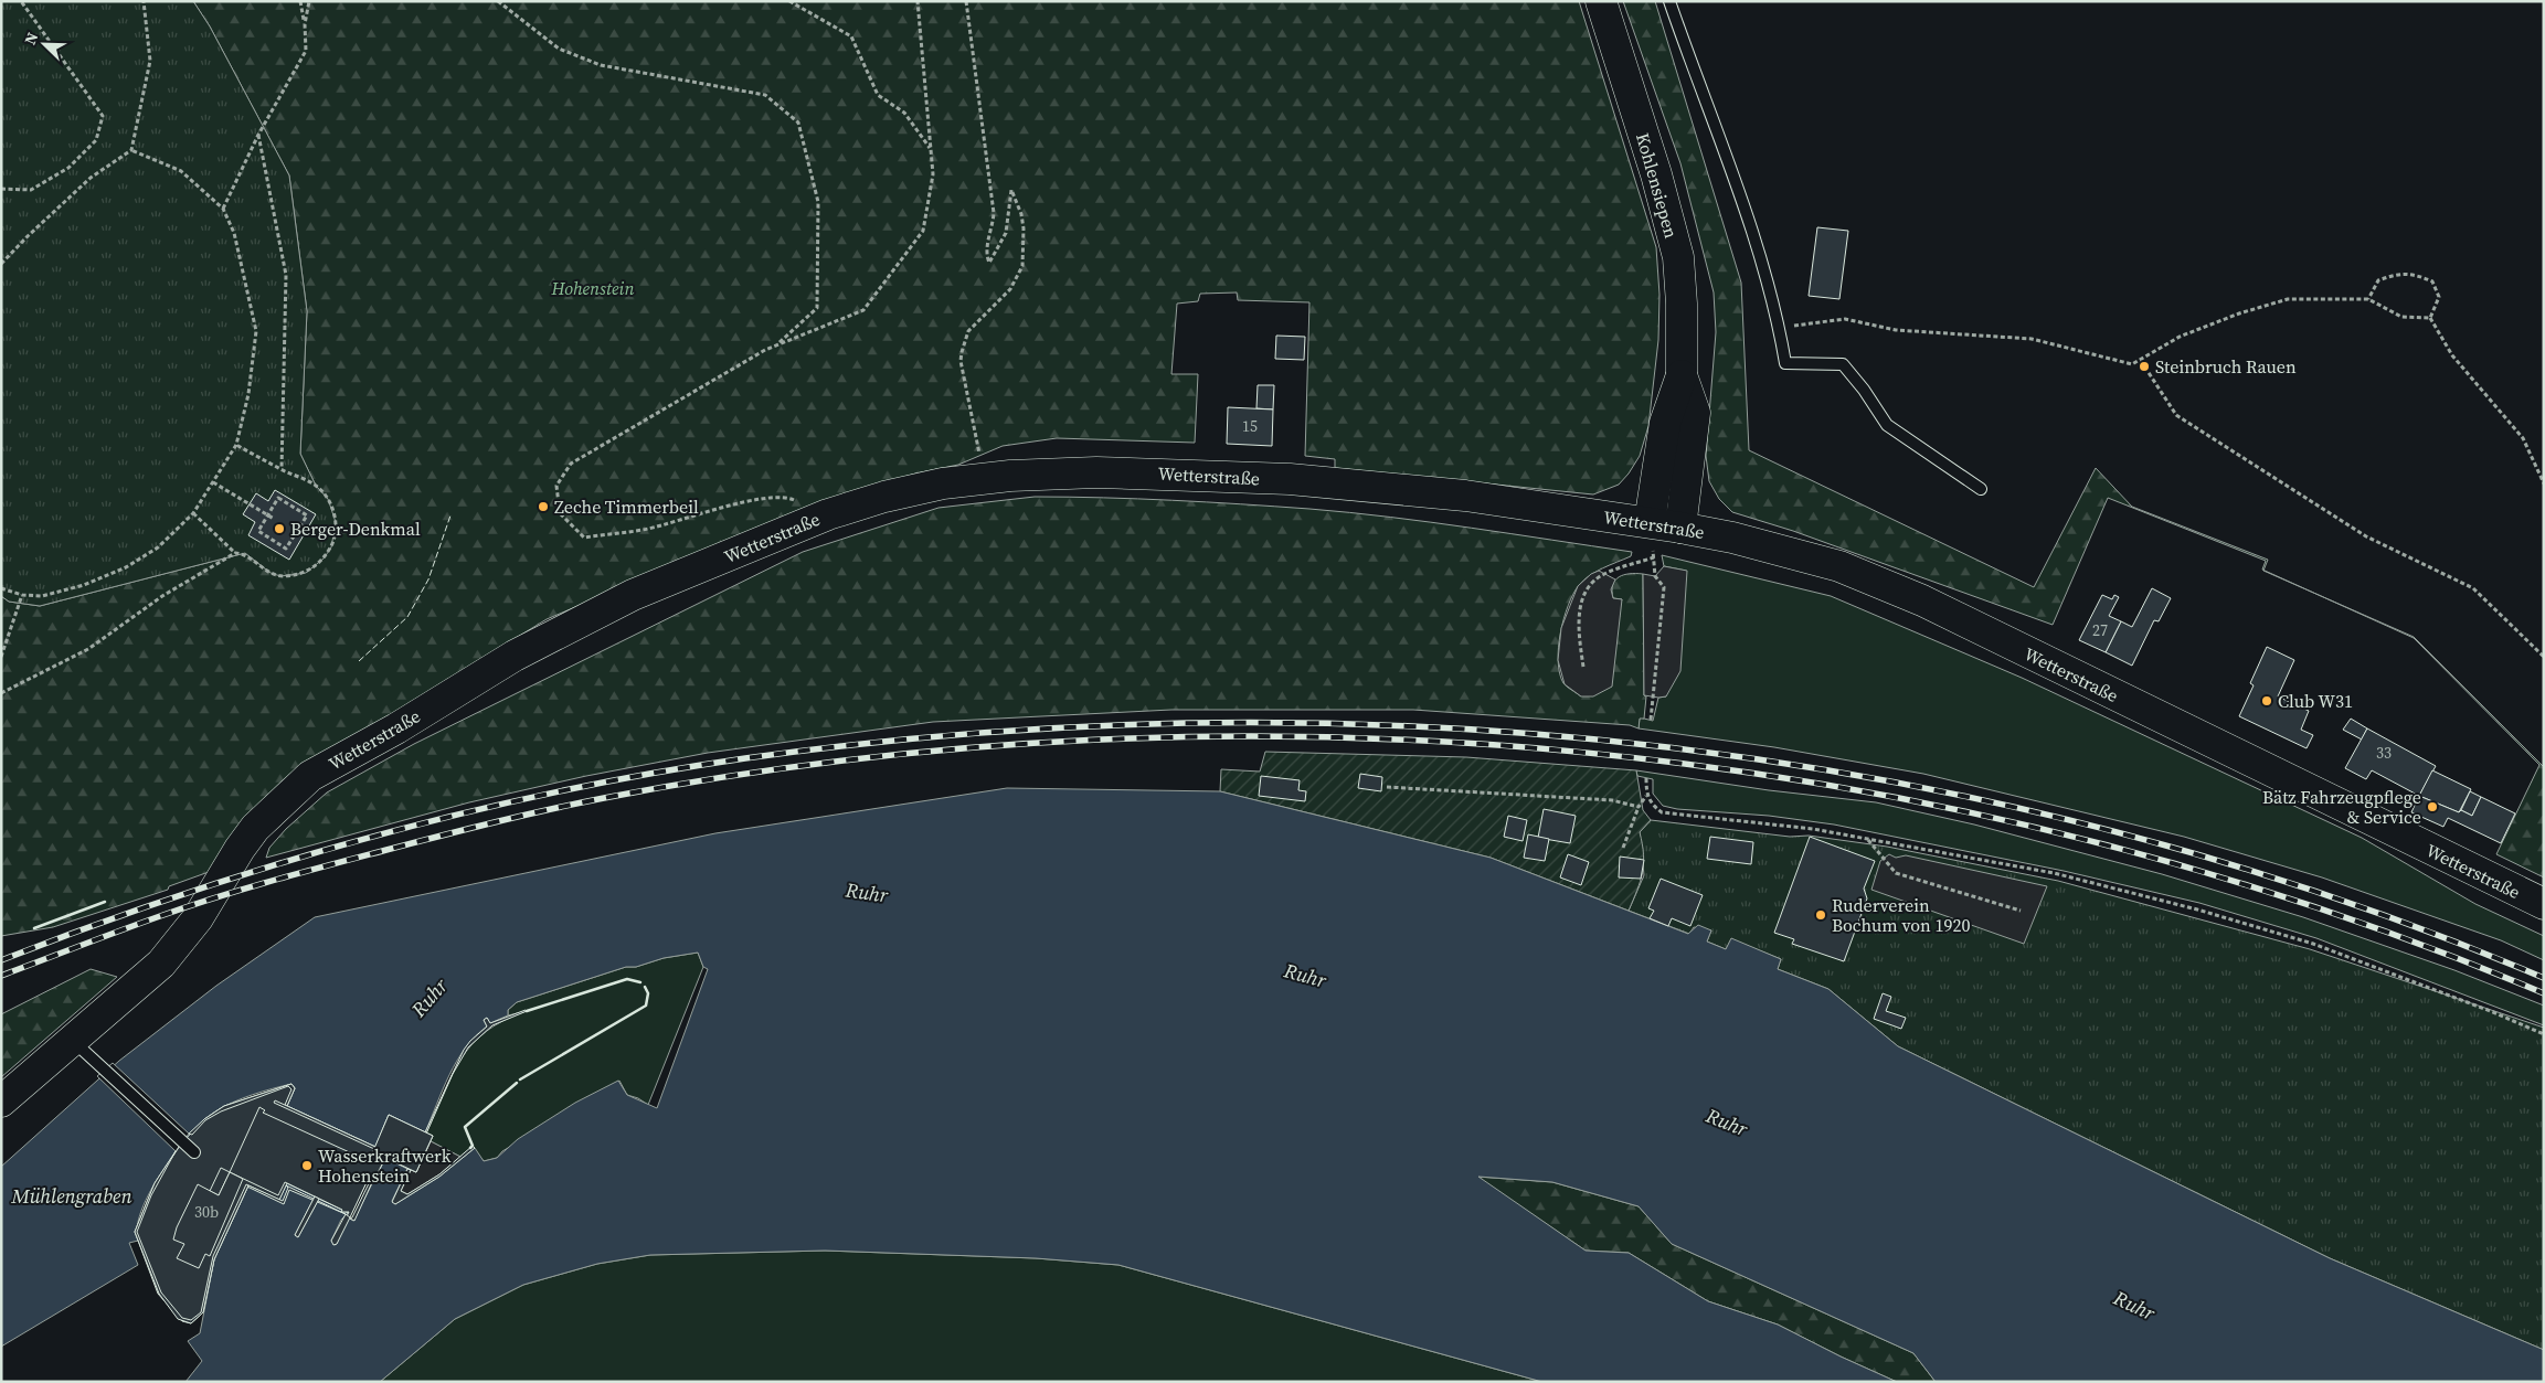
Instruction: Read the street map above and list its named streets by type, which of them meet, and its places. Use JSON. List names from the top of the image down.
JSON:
{
  "streets": {
    "main road": ["Kohlensiepen", "Wetterstraße"]
  },
  "crossings": [
    ["Kohlensiepen", "Wetterstraße"]
  ],
  "water": ["Ruhr", "Mühlengraben"],
  "parks": ["Hohenstein"],
  "places": [
    "Steinbruch Rauen",
    "Zeche Timmerbeil",
    "Berger-Denkmal",
    "Club W31",
    "Bätz Fahrzeugpflege & Service",
    "Ruderverein Bochum von 1920",
    "Wasserkraftwerk Hohenstein"
  ],
  "house_numbers": [
    "15",
    "27",
    "33",
    "30b"
  ],
  "north": "top left"
}
